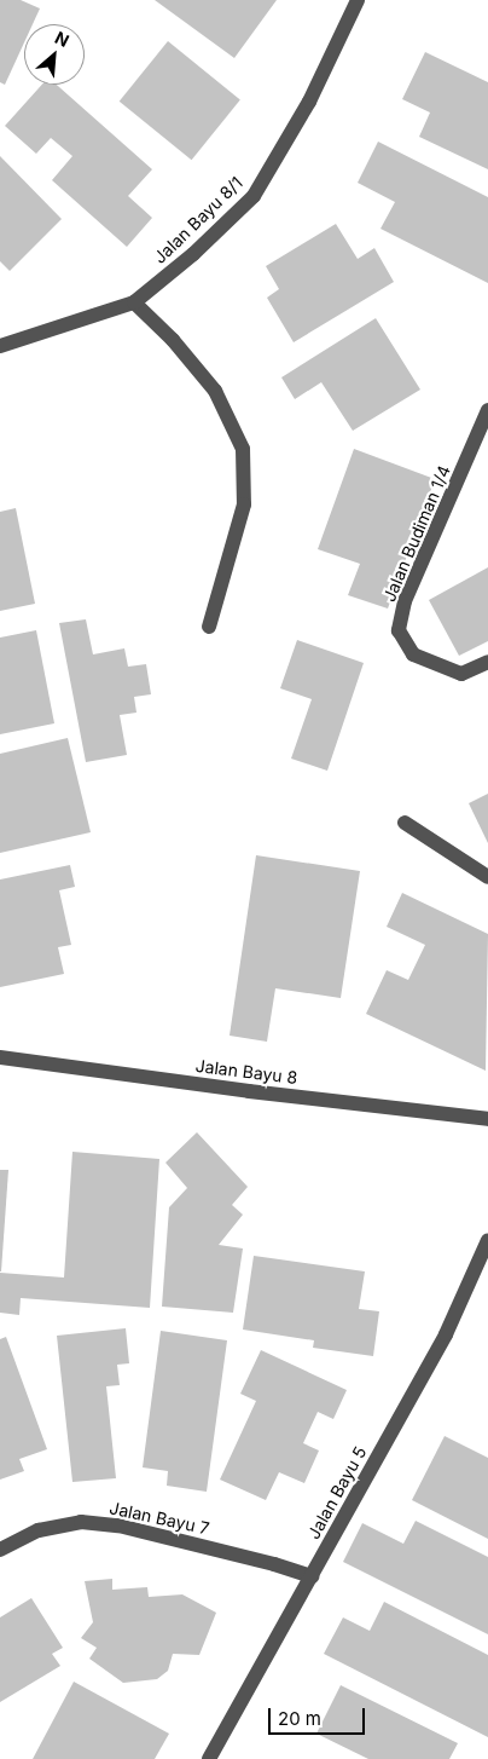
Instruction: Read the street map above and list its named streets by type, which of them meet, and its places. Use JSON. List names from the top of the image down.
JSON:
{
  "streets": {
    "street": [
      "Jalan Bayu 8/1",
      "Jalan Budiman 1/4",
      "Jalan Bayu 8",
      "Jalan Bayu 5",
      "Jalan Bayu 7"
    ]
  },
  "crossings": [
    ["Jalan Bayu 5", "Jalan Bayu 7"]
  ],
  "scale_bar": "20 m",
  "north": "top right"
}
